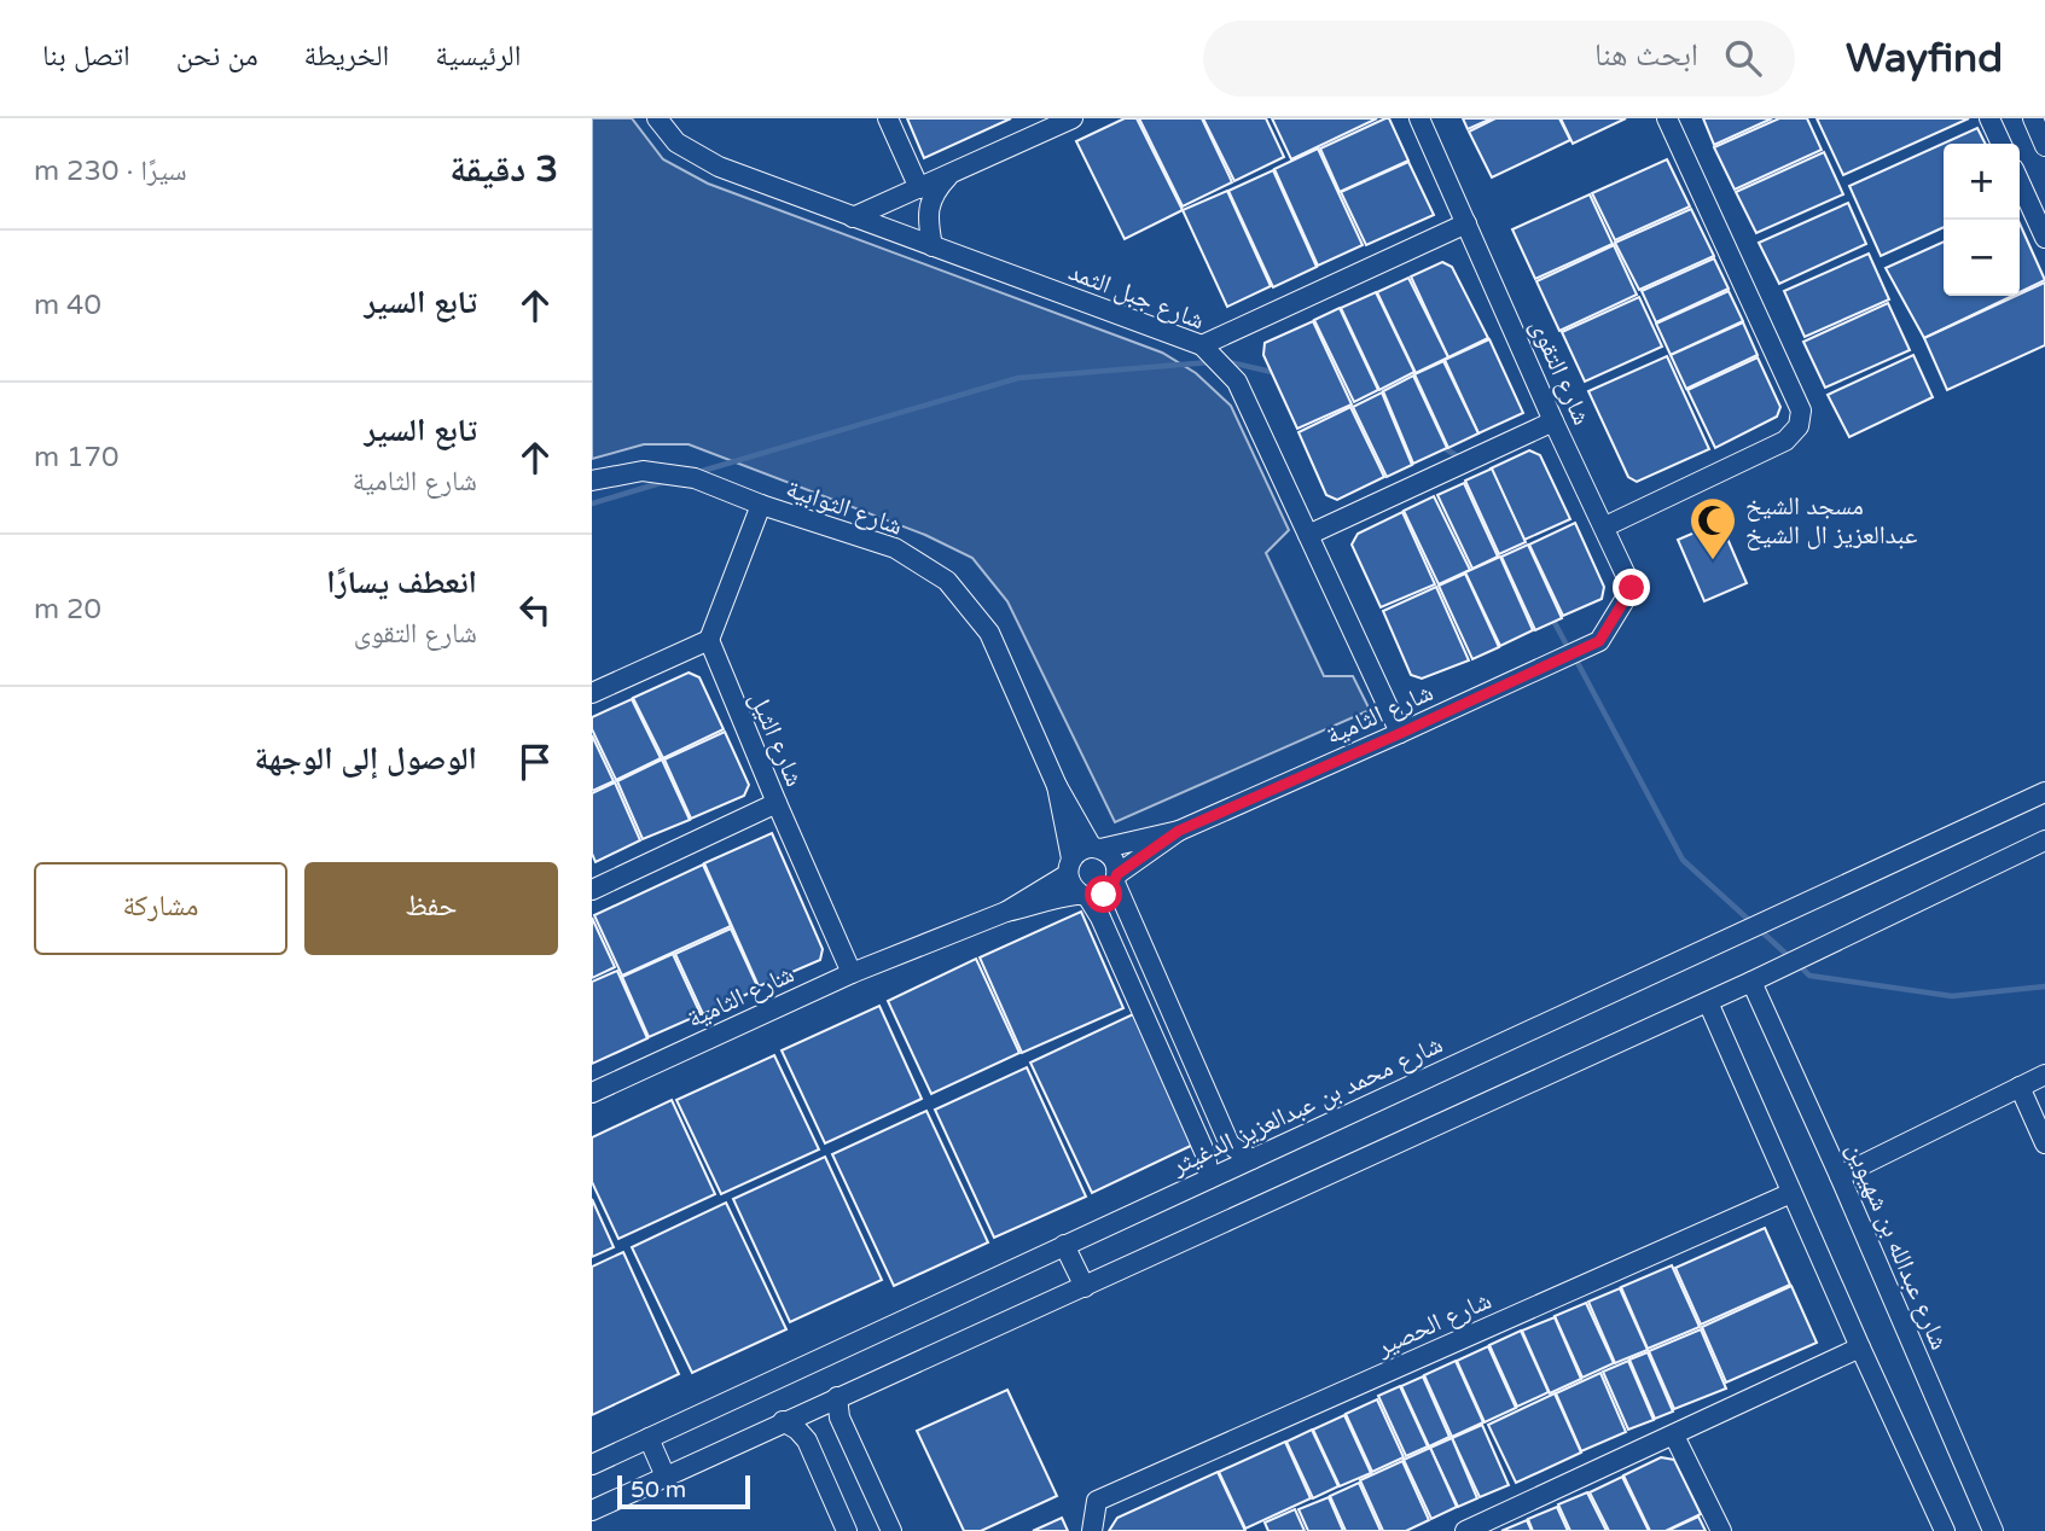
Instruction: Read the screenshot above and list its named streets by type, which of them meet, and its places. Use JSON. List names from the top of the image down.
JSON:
{
  "streets": {
    "street": [
      "شارع جبل الثمد",
      "شارع التقوى",
      "شارع الثوابية",
      "شارع الثامية",
      "شارع الثيل",
      "شارع محمد بن عبدالعزيز الدغيثر",
      "شارع عبدالله بن شهيوين",
      "شارع الحصير"
    ]
  },
  "crossings": [
    ["شارع جبل الثمد", "شارع الثامية"],
    ["شارع التقوى", "شارع الثامية"],
    ["شارع الثامية", "شارع الثيل"]
  ],
  "places": {
    "mosque": ["مسجد الشيخ عبدالعزيز ال الشيخ"]
  },
  "scale_bar": "50 m",
  "page": {
    "header": "Wayfind",
    "search": "ابحث هنا",
    "nav": [
      "الرئيسية",
      "الخريطة",
      "من نحن",
      "اتصل بنا"
    ],
    "heading": ["3 دقيقة", "سيرًا · 230 m"],
    "map_buttons": ["+", "−"],
    "list": [
      ["تابع السير", "40 m"],
      ["تابع السير", "شارع الثامية", "170 m"],
      ["انعطف يسارًا", "شارع التقوى", "20 m"],
      "الوصول إلى الوجهة"
    ],
    "buttons": ["حفظ", "مشاركة"],
    "scale": "50 m"
  }
}
